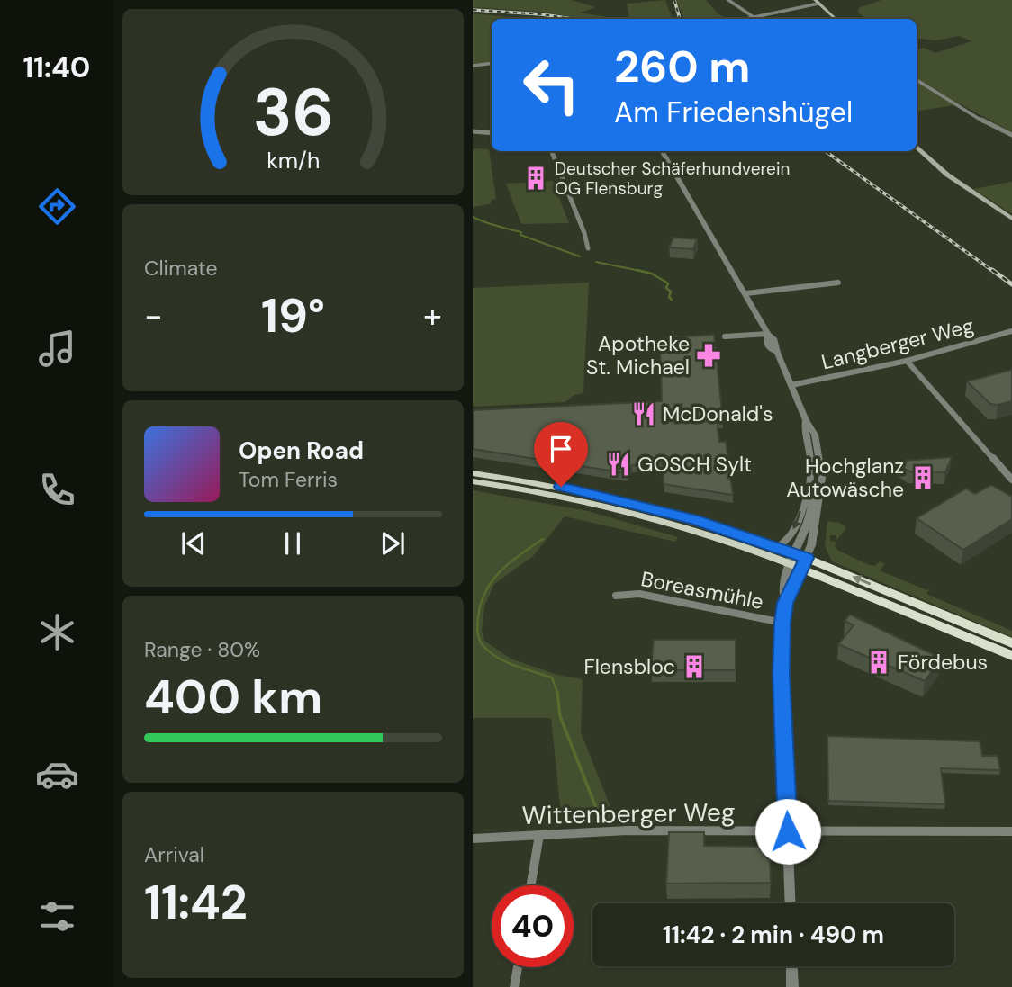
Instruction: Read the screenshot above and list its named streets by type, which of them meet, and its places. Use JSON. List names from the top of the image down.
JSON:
{
  "streets": {
    "street": ["Langberger Weg", "Boreasmühle", "Wittenberger Weg"]
  },
  "places": {
    "building": [
      "Deutscher Schäferhundverein OG Flensburg",
      "Hochglanz Autowäsche",
      "Fördebus",
      "Flensbloc"
    ],
    "pharmacy": ["Apotheke St. Michael"],
    "restaurant": ["McDonald's", "GOSCH Sylt"]
  },
  "page": {
    "tabs": "11:40",
    "turn": ["260 m", "Am Friedenshügel"],
    "tile": [
      "Climate",
      ["Range · 80%", "400 km"],
      ["Arrival", "11:42"]
    ],
    "heat": ["−", "19°", "+"],
    "song": ["Open Road", "Tom Ferris"],
    "limit": "40",
    "trip": "11:42 · 2 min · 490 m",
    "gauge": ["36", "km/h"]
  }
}
